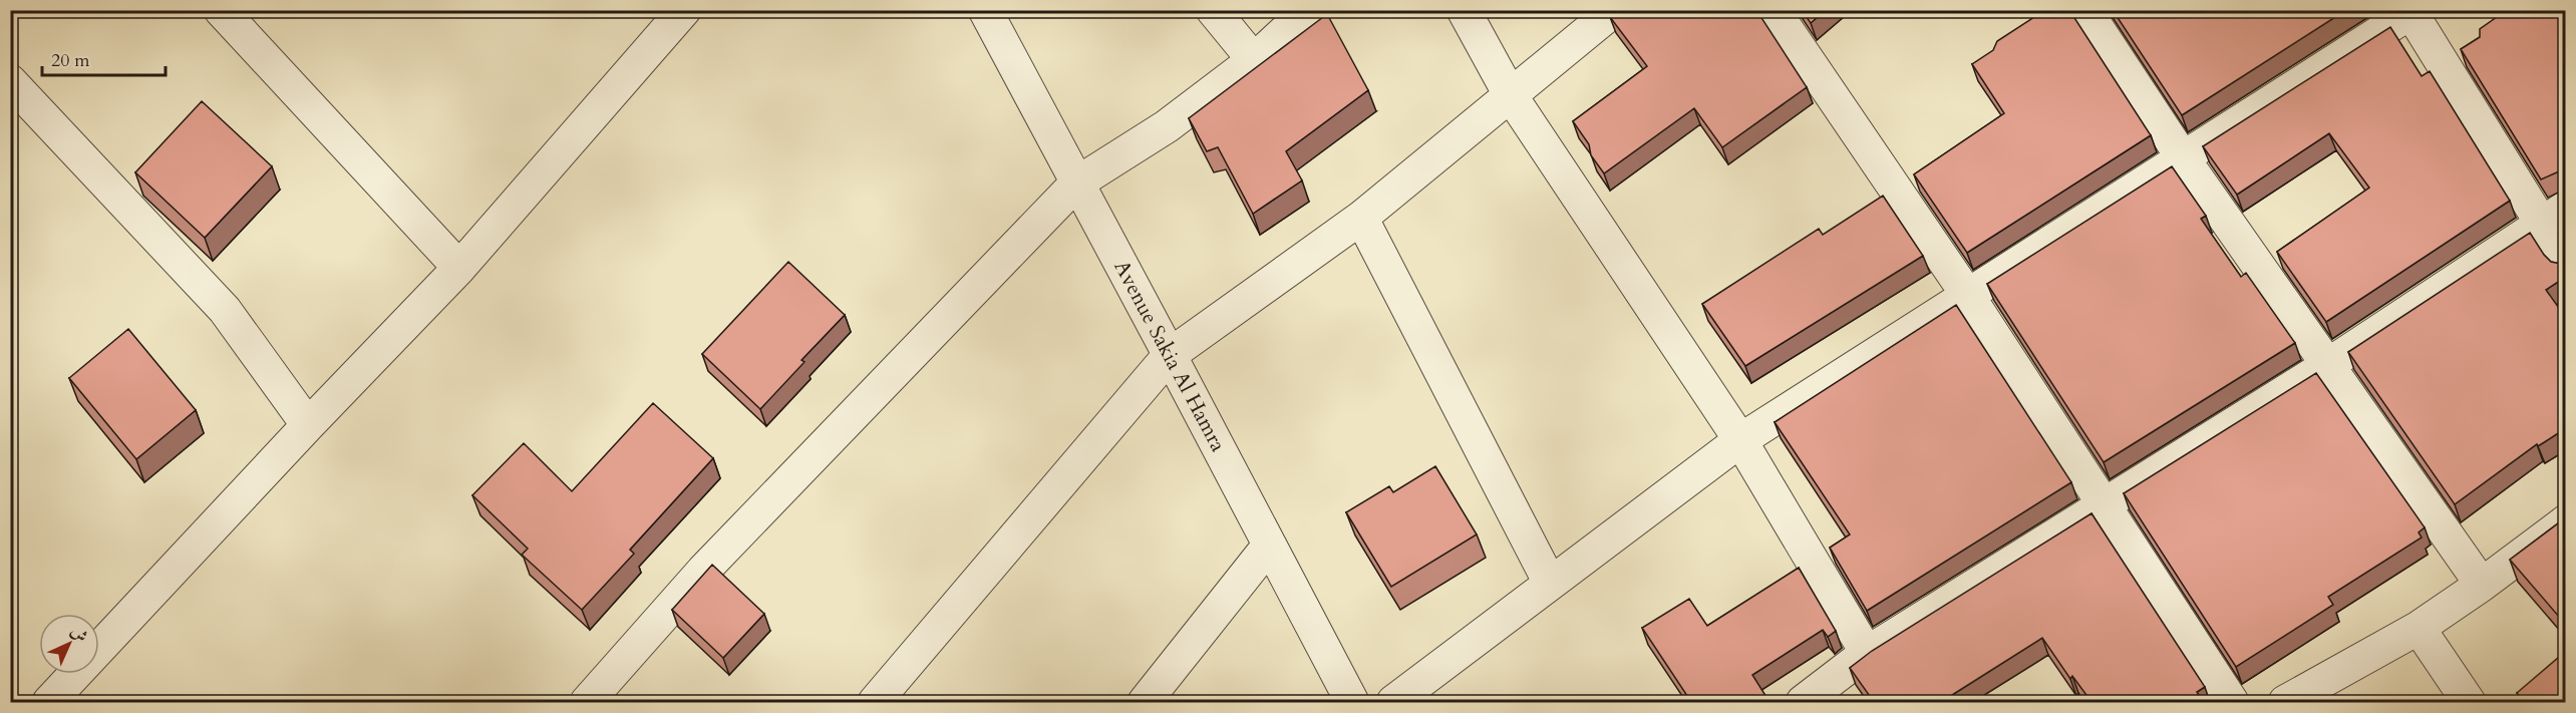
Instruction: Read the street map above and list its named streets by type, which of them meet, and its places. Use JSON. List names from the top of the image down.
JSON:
{
  "streets": {
    "street": ["Avenue Sakia Al Hamra"]
  },
  "scale_bar": "20 m",
  "north": "top right"
}
